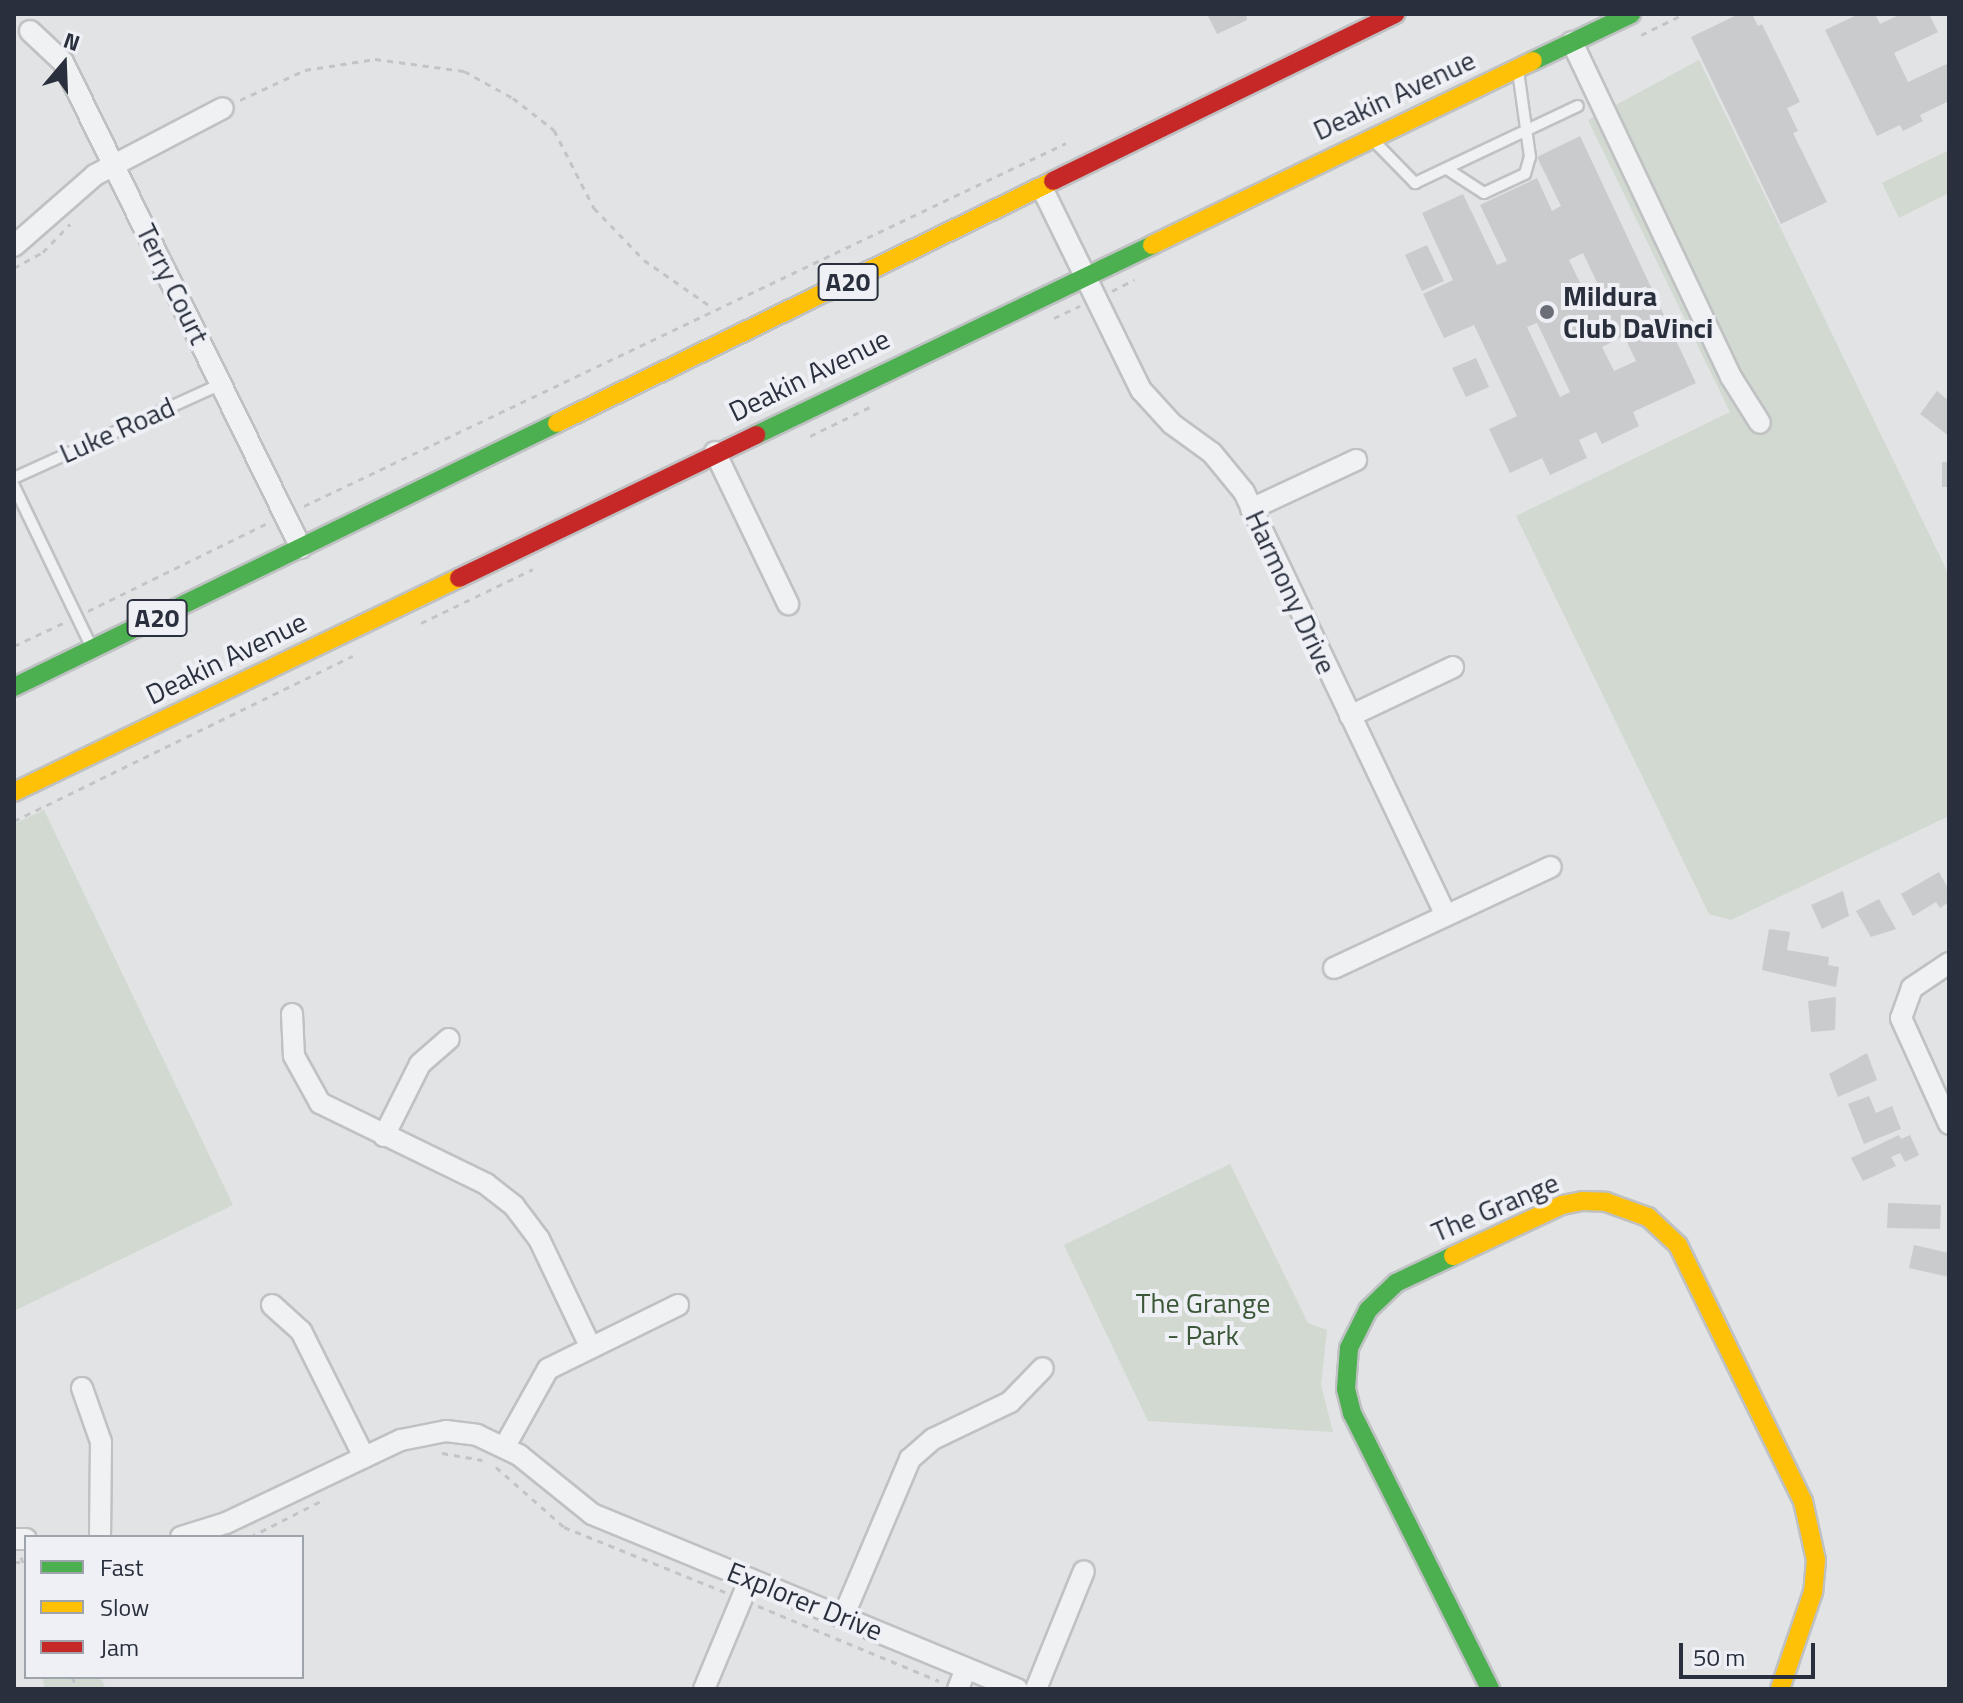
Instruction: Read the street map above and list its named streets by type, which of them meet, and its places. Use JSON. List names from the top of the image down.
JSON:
{
  "streets": {
    "main road": ["Deakin Avenue", "A20", "The Grange"],
    "street": ["Terry Court", "Harmony Drive", "Explorer Drive"],
    "lane": ["Luke Road"]
  },
  "crossings": [
    ["Deakin Avenue", "Harmony Drive"],
    ["A20", "Terry Court"],
    ["A20", "Harmony Drive"],
    ["Terry Court", "Luke Road"]
  ],
  "parks": ["The Grange - Park"],
  "places": ["Mildura Club DaVinci"],
  "legend": ["Fast", "Slow", "Jam"],
  "scale_bar": "50 m",
  "north": "top"
}
